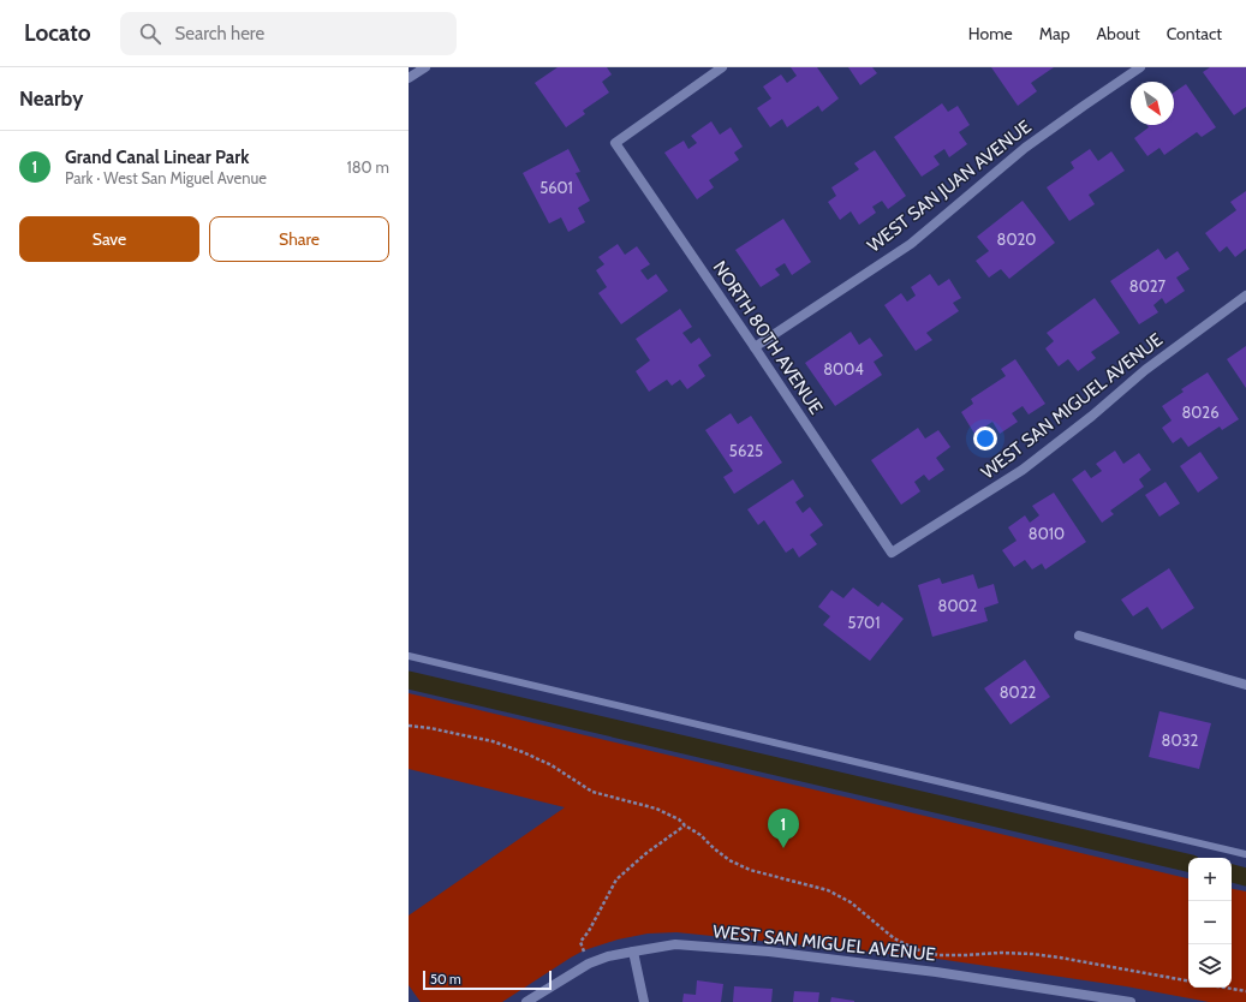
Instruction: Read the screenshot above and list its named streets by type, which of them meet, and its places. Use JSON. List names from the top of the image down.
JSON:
{
  "streets": {
    "street": ["WEST SAN JUAN AVENUE", "NORTH 80TH AVENUE", "WEST SAN MIGUEL AVENUE"]
  },
  "crossings": [
    ["WEST SAN JUAN AVENUE", "NORTH 80TH AVENUE"],
    ["NORTH 80TH AVENUE", "WEST SAN MIGUEL AVENUE"]
  ],
  "house_numbers": [
    "5601",
    "8020",
    "8027",
    "8004",
    "8026",
    "5625",
    "8010",
    "8002",
    "5701",
    "8022",
    "8032"
  ],
  "scale_bar": "50 m",
  "north": "bottom right",
  "page": {
    "header": "Locato",
    "search": "Search here",
    "nav": [
      "Home",
      "Map",
      "About",
      "Contact"
    ],
    "heading": "Nearby",
    "list": [
      {
        "mark": "1",
        "name": "Grand Canal Linear Park",
        "note": "Park · West San Miguel Avenue",
        "value": "180 m"
      }
    ],
    "buttons": ["Save", "Share"],
    "pins": "1",
    "map_buttons": ["+", "−"],
    "scale": "50 m"
  }
}
